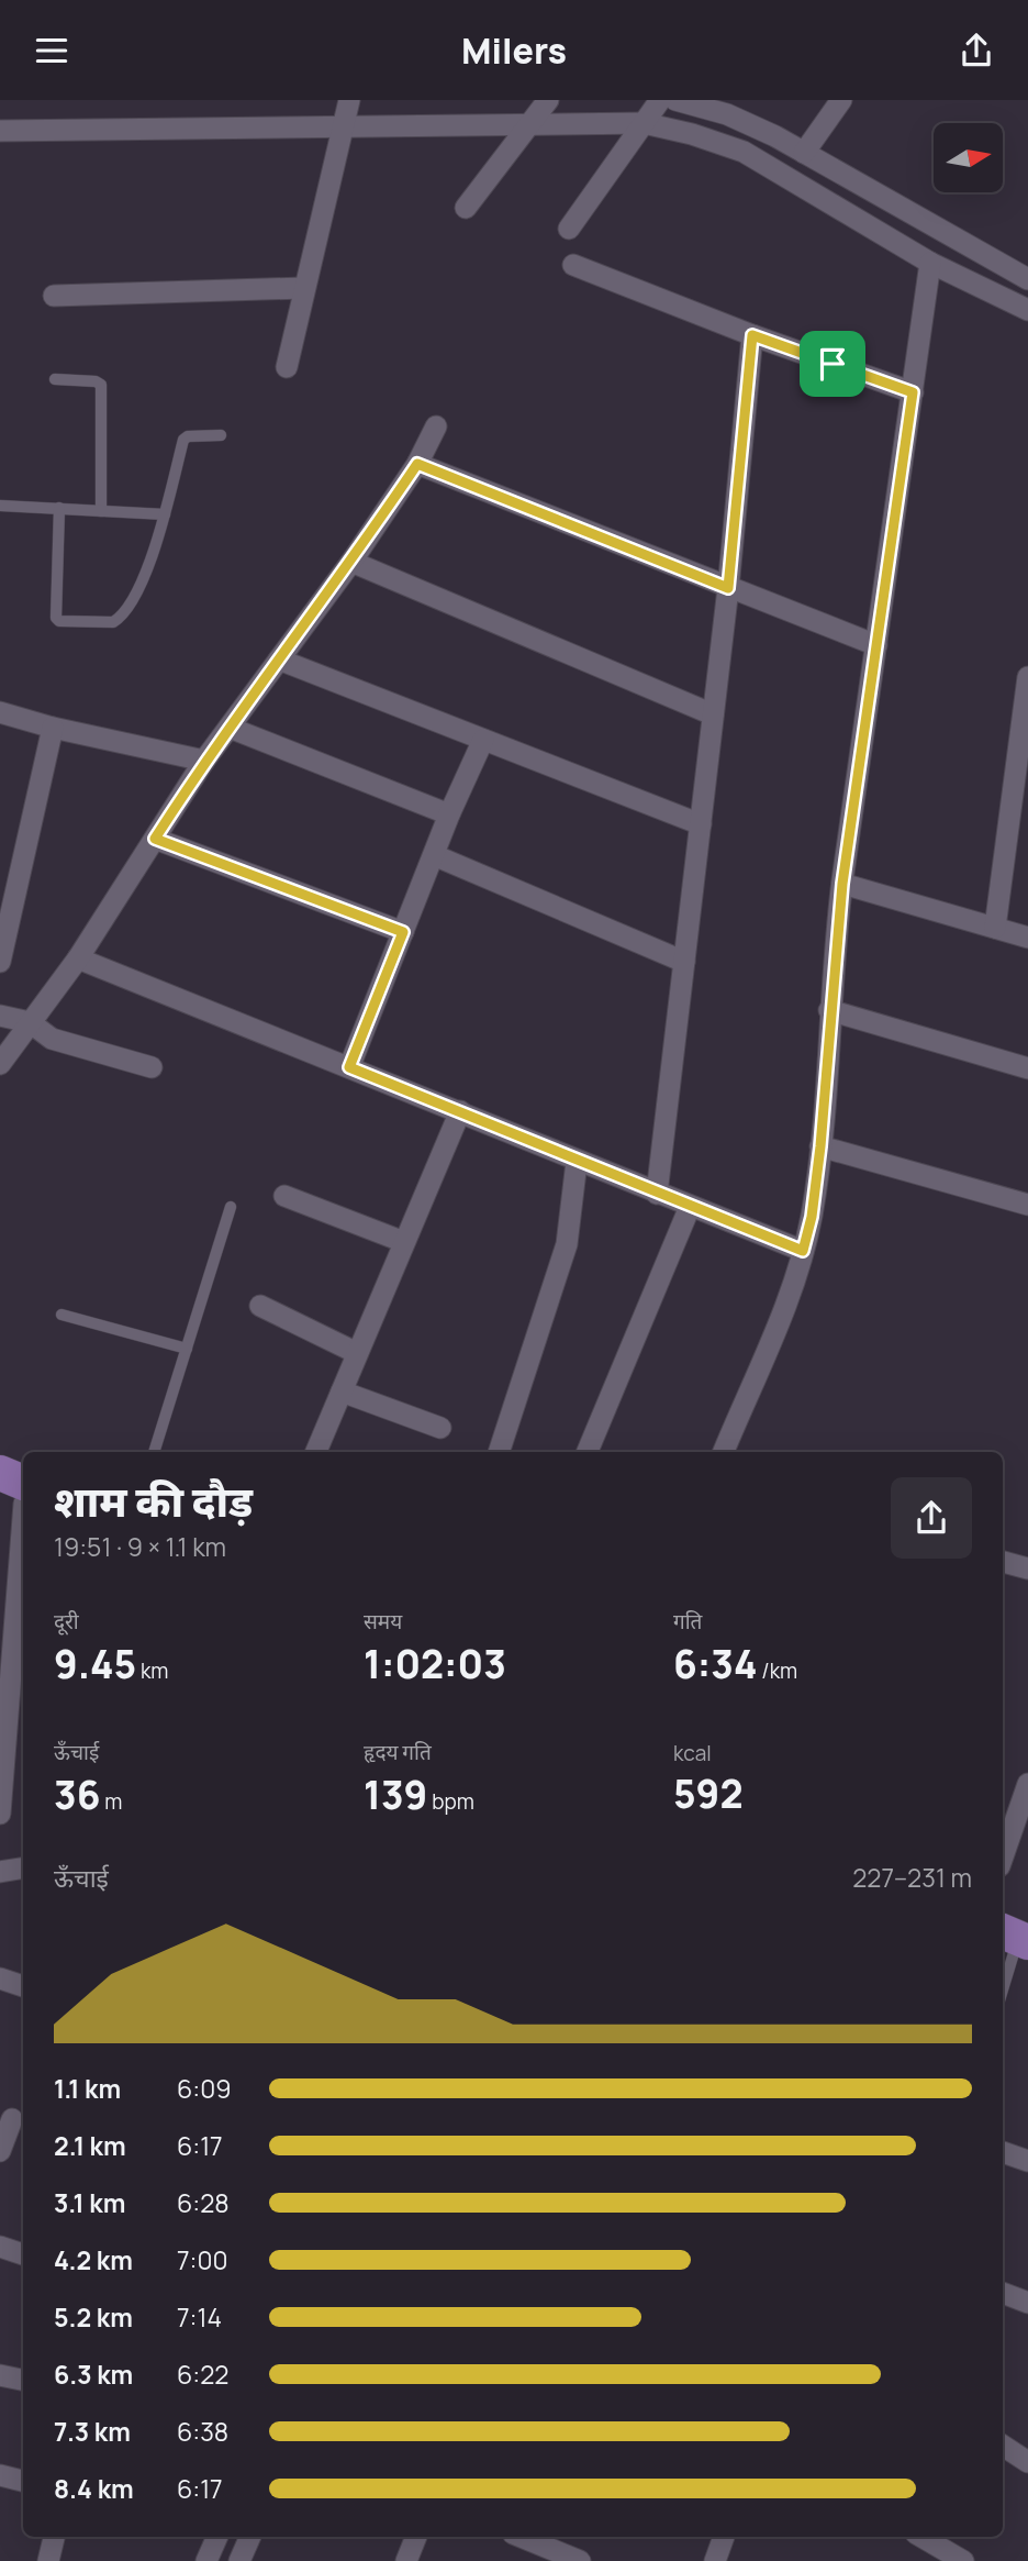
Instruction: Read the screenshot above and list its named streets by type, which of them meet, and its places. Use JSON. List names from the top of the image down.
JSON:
{
  "north": "right",
  "page": {
    "header": "Milers",
    "heading": ["शाम की दौड़", "19:51 · 9 × 1.1 km"],
    "stats": [
      ["दूरी", "9.45 km"],
      ["समय", "1:02:03"],
      ["गति", "6:34 /km"],
      ["ऊँचाई", "36 m"],
      ["हृदय गति", "139 bpm"],
      ["kcal", "592"]
    ],
    "chart": ["ऊँचाई", "227–231 m"],
    "list": [
      {
        "name": "1.1 km",
        "note": "6:09"
      },
      {
        "name": "2.1 km",
        "note": "6:17"
      },
      {
        "name": "3.1 km",
        "note": "6:28"
      },
      {
        "name": "4.2 km",
        "note": "7:00"
      },
      {
        "name": "5.2 km",
        "note": "7:14"
      },
      {
        "name": "6.3 km",
        "note": "6:22"
      },
      {
        "name": "7.3 km",
        "note": "6:38"
      },
      {
        "name": "8.4 km",
        "note": "6:17"
      }
    ]
  }
}
